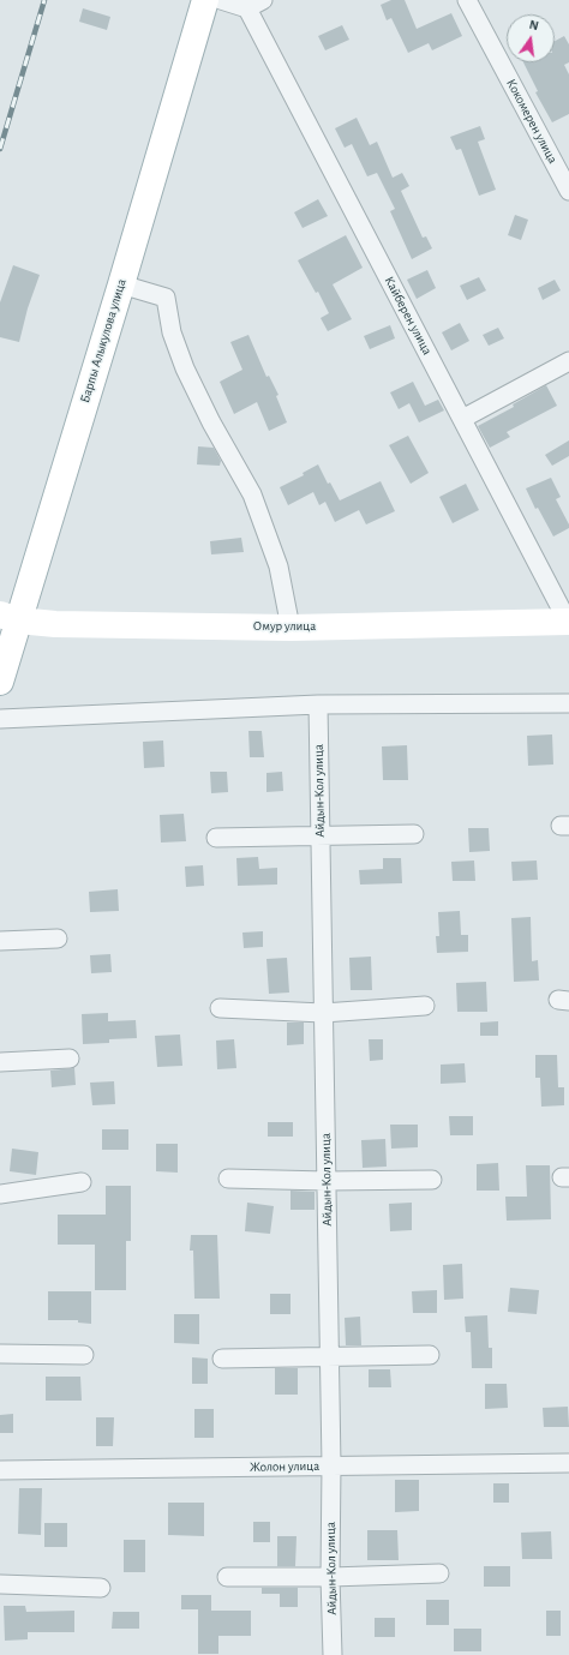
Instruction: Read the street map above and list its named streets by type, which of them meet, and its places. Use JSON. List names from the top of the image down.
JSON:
{
  "streets": {
    "main road": ["Барпы Алыкулова улица", "Омур улица"],
    "street": [
      "Кокомерен улица",
      "Кайберен улица",
      "Айдын-Кол улица",
      "Жолон улица"
    ]
  },
  "crossings": [
    ["Кайберен улица", "Омур улица"],
    ["Барпы Алыкулова улица", "Омур улица"],
    ["Айдын-Кол улица", "Жолон улица"]
  ],
  "north": "top"
}
